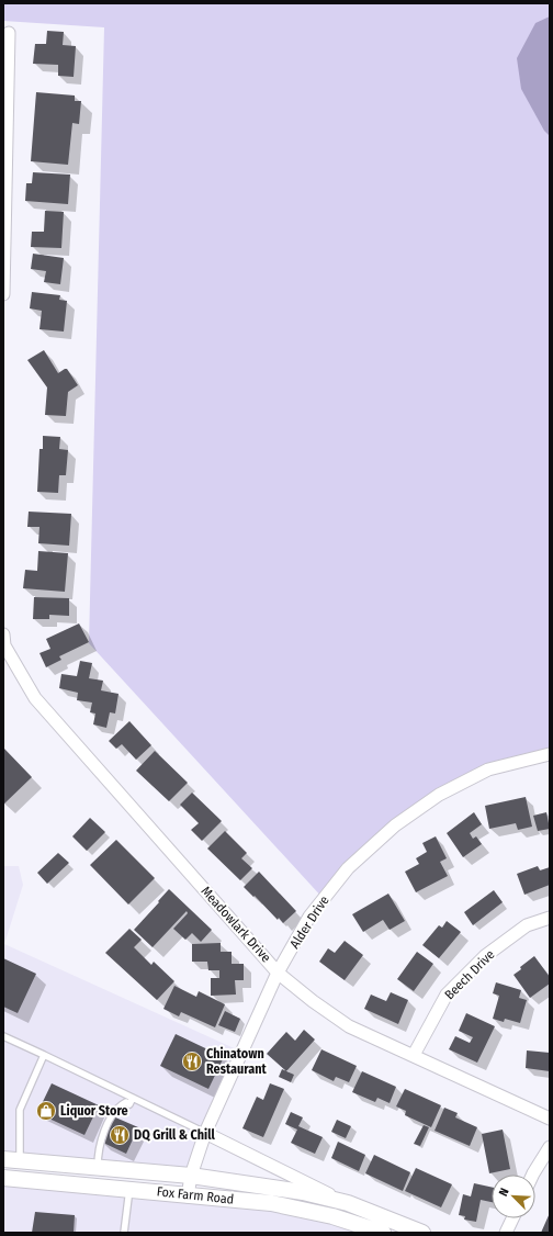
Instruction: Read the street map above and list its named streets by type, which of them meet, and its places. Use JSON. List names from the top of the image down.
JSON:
{
  "streets": {
    "street": [
      "Alder Drive",
      "Meadowlark Drive",
      "Beech Drive",
      "Fox Farm Road"
    ]
  },
  "crossings": [
    ["Alder Drive", "Meadowlark Drive"],
    ["Alder Drive", "Fox Farm Road"],
    ["Meadowlark Drive", "Beech Drive"]
  ],
  "places": {
    "restaurant": ["Chinatown Restaurant", "DQ Grill & Chill"],
    "shop": ["Liquor Store"]
  },
  "north": "top left"
}
